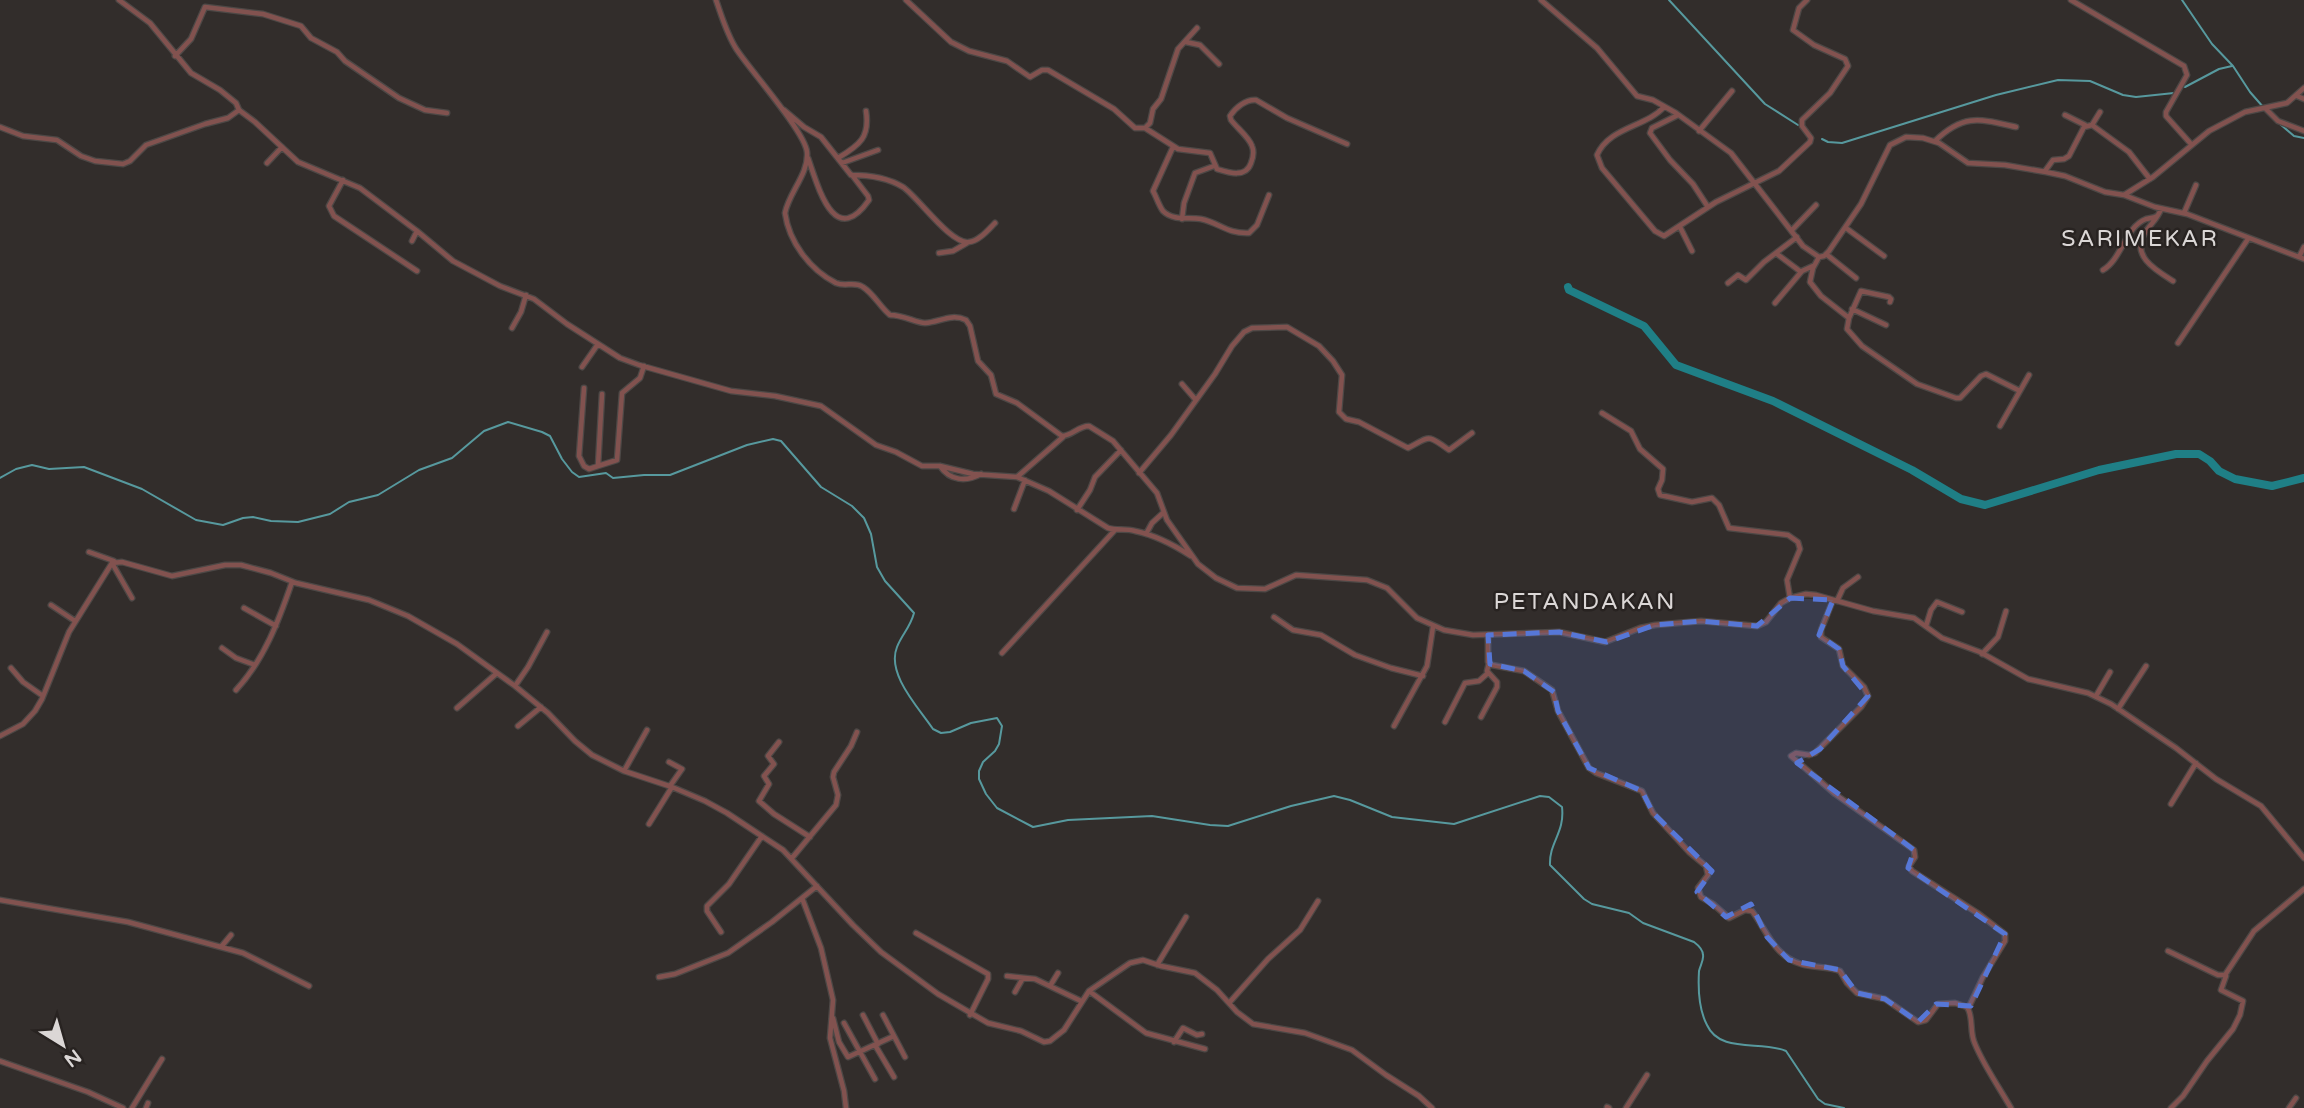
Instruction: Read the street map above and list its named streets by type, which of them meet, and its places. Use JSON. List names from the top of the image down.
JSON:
{
  "districts": ["SARIMEKAR", "PETANDAKAN"],
  "north": "bottom right"
}
